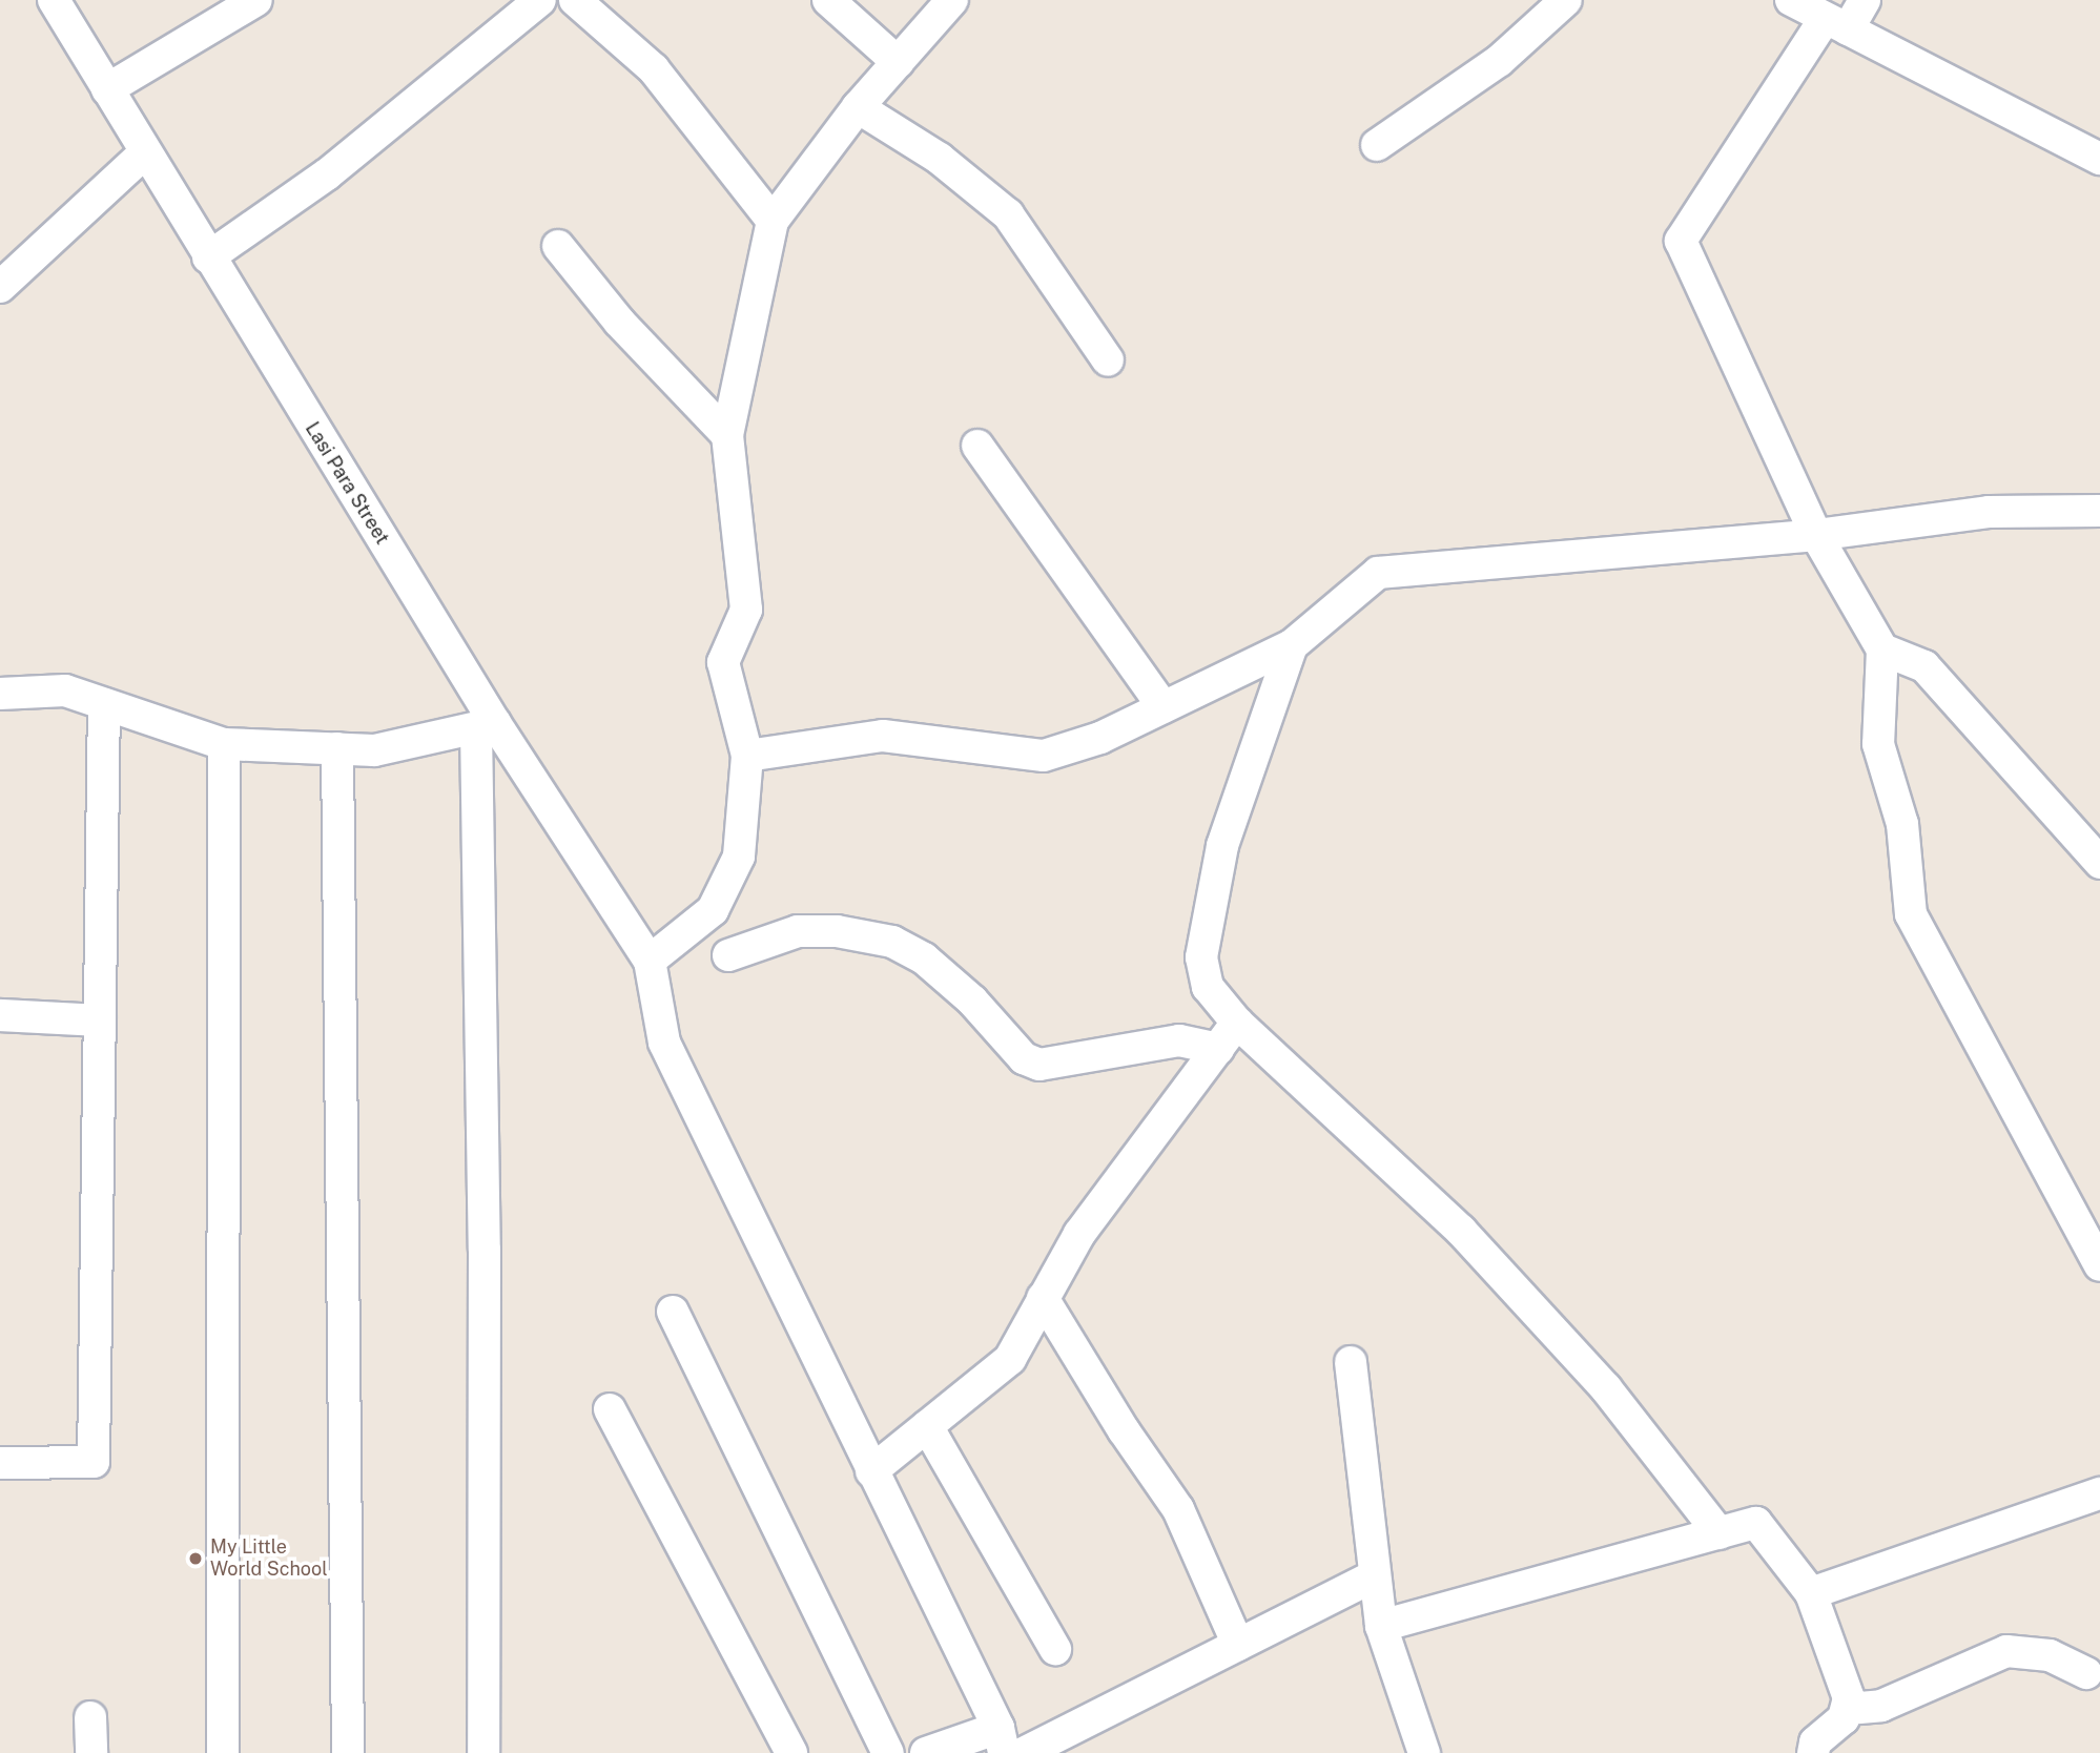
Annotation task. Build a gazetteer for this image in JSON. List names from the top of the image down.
{
  "streets": {
    "street": ["Lasi Para Street"]
  },
  "places": ["My Little World School"]
}
